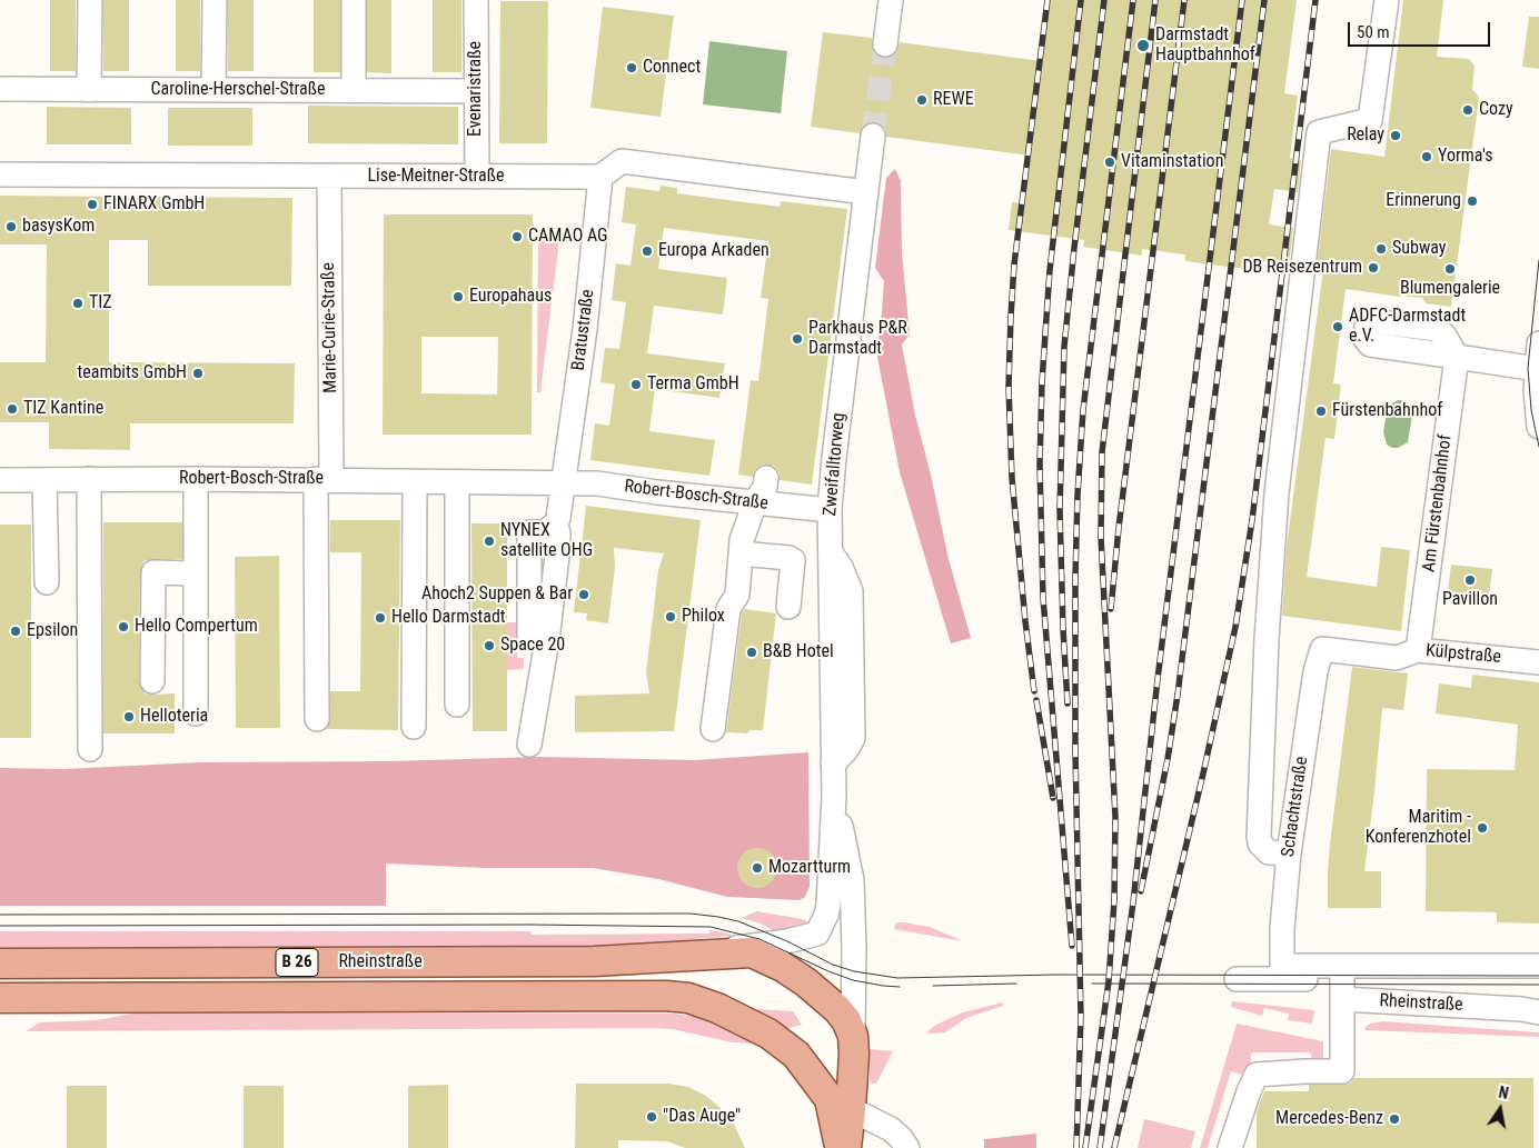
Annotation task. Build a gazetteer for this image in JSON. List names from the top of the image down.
{
  "streets": {
    "main road": ["B 26", "Rheinstraße"],
    "street": [
      "Evenaristraße",
      "Caroline-Herschel-Straße",
      "Lise-Meitner-Straße",
      "Marie-Curie-Straße",
      "Bratustraße",
      "Zweifalltorweg",
      "Robert-Bosch-Straße",
      "Am Fürstenbahnhof",
      "Külpstraße",
      "Schachtstraße"
    ]
  },
  "crossings": [
    ["Evenaristraße", "Caroline-Herschel-Straße"],
    ["Evenaristraße", "Lise-Meitner-Straße"],
    ["Lise-Meitner-Straße", "Marie-Curie-Straße"],
    ["Lise-Meitner-Straße", "Bratustraße"],
    ["Marie-Curie-Straße", "Robert-Bosch-Straße"],
    ["Bratustraße", "Robert-Bosch-Straße"],
    ["Zweifalltorweg", "Robert-Bosch-Straße"],
    ["Zweifalltorweg", "Rheinstraße"],
    ["Am Fürstenbahnhof", "Külpstraße"],
    ["Külpstraße", "Schachtstraße"],
    ["Schachtstraße", "Rheinstraße"]
  ],
  "places": [
    "Darmstadt Hauptbahnhof",
    "Connect",
    "REWE",
    "Cozy",
    "Relay",
    "Yorma's",
    "Vitaminstation",
    "Erinnerung",
    "FINARX GmbH",
    "basysKom",
    "CAMAO AG",
    "Subway",
    "Europa Arkaden",
    "DB Reisezentrum",
    "Blumengalerie",
    "Europahaus",
    "TIZ",
    "ADFC-Darmstadt e.V.",
    "Parkhaus P&R Darmstadt",
    "teambits GmbH",
    "Terma GmbH",
    "TIZ Kantine",
    "Fürstenbahnhof",
    "NYNEX satellite OHG",
    "Pavillon",
    "Ahoch2 Suppen & Bar",
    "Philox",
    "Hello Darmstadt",
    "Hello Compertum",
    "Epsilon",
    "Space 20",
    "B&B Hotel",
    "Helloteria",
    "Maritim - Konferenzhotel",
    "Mozartturm",
    "\"Das Auge\"",
    "Mercedes-Benz"
  ],
  "scale_bar": "50 m",
  "north": "top"
}
